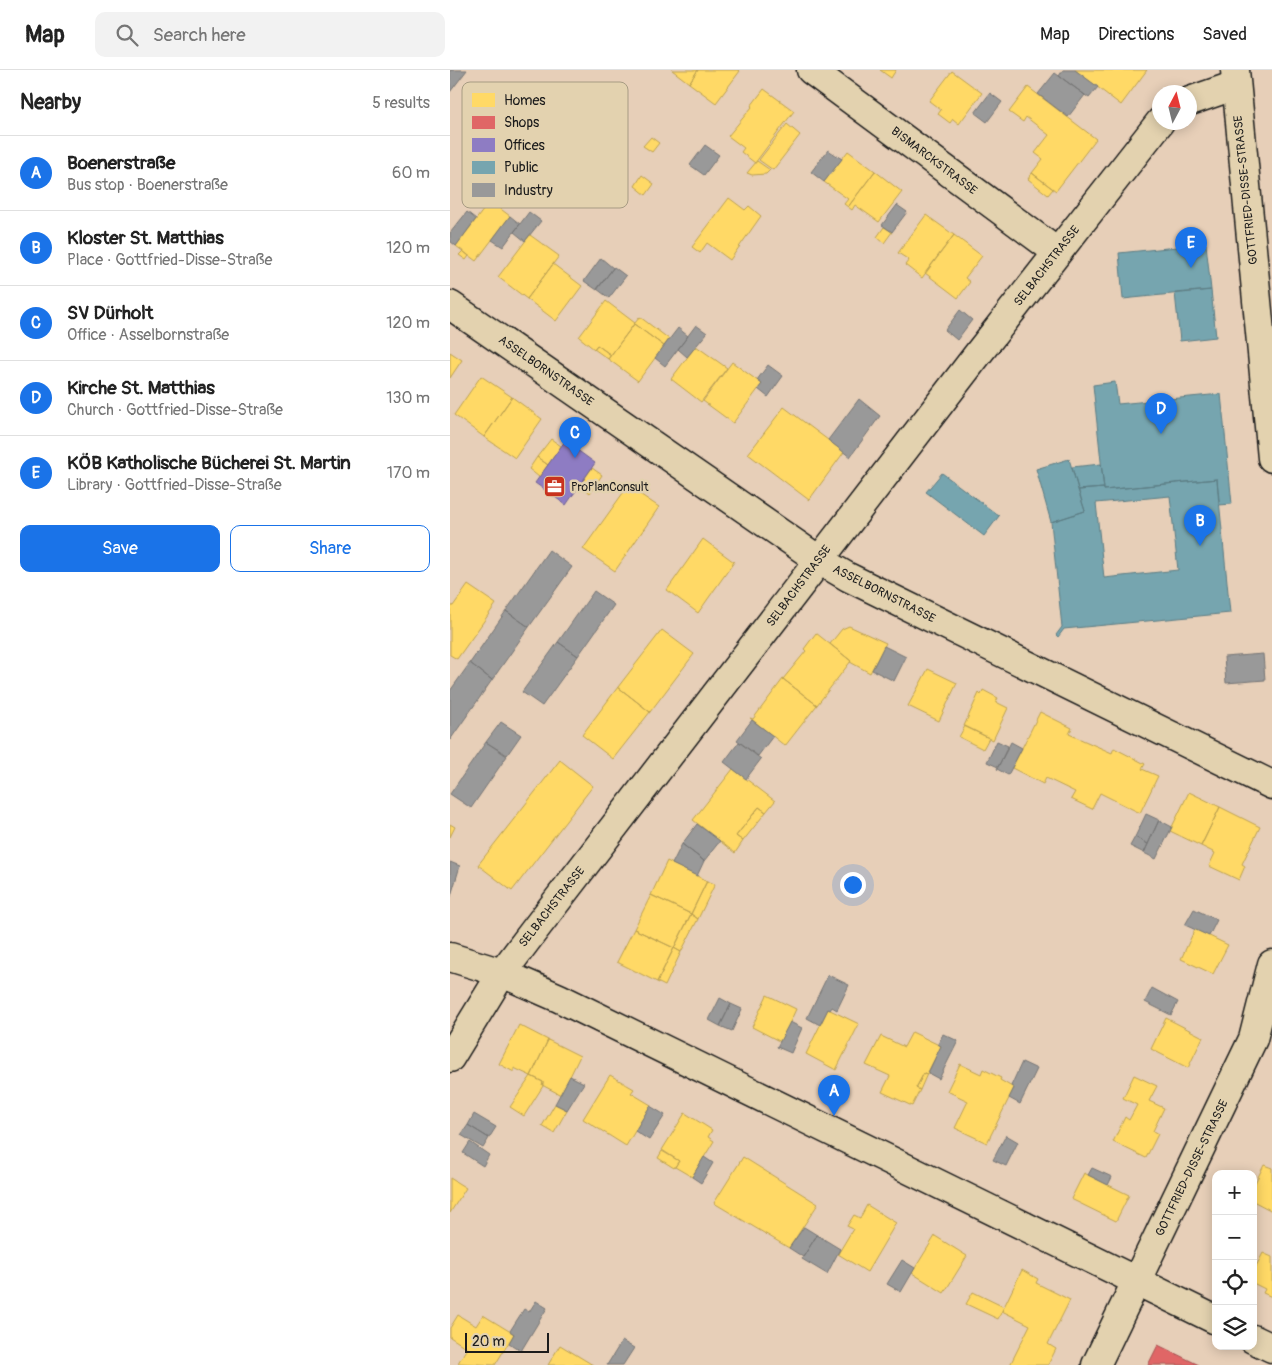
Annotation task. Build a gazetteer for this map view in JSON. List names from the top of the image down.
{
  "streets": {
    "street": [
      "BISMARCKSTRASSE",
      "GOTTFRIED-DISSE-STRASSE",
      "SELBACHSTRASSE",
      "ASSELBORNSTRASSE"
    ]
  },
  "crossings": [
    ["BISMARCKSTRASSE", "SELBACHSTRASSE"],
    ["SELBACHSTRASSE", "ASSELBORNSTRASSE"]
  ],
  "places": {
    "office": ["ProPlanConsult"]
  },
  "legend": [
    "Homes",
    "Shops",
    "Offices",
    "Public",
    "Industry"
  ],
  "scale_bar": "20 m",
  "north": "top",
  "page": {
    "header": "Map",
    "search": "Search here",
    "nav": ["Map", "Directions", "Saved"],
    "heading": ["Nearby", "5 results"],
    "list": [
      {
        "mark": "A",
        "name": "Boenerstraße",
        "note": "Bus stop · Boenerstraße",
        "value": "60 m"
      },
      {
        "mark": "B",
        "name": "Kloster St. Matthias",
        "note": "Place · Gottfried-Disse-Straße",
        "value": "120 m"
      },
      {
        "mark": "C",
        "name": "SV Dürholt",
        "note": "Office · Asselbornstraße",
        "value": "120 m"
      },
      {
        "mark": "D",
        "name": "Kirche St. Matthias",
        "note": "Church · Gottfried-Disse-Straße",
        "value": "130 m"
      },
      {
        "mark": "E",
        "name": "KÖB Katholische Bücherei St. Martin",
        "note": "Library · Gottfried-Disse-Straße",
        "value": "170 m"
      }
    ],
    "pins": [
      "E",
      "D",
      "C",
      "B",
      "A"
    ],
    "buttons": ["Save", "Share"],
    "map_buttons": ["+", "−"],
    "scale": "20 m"
  }
}
